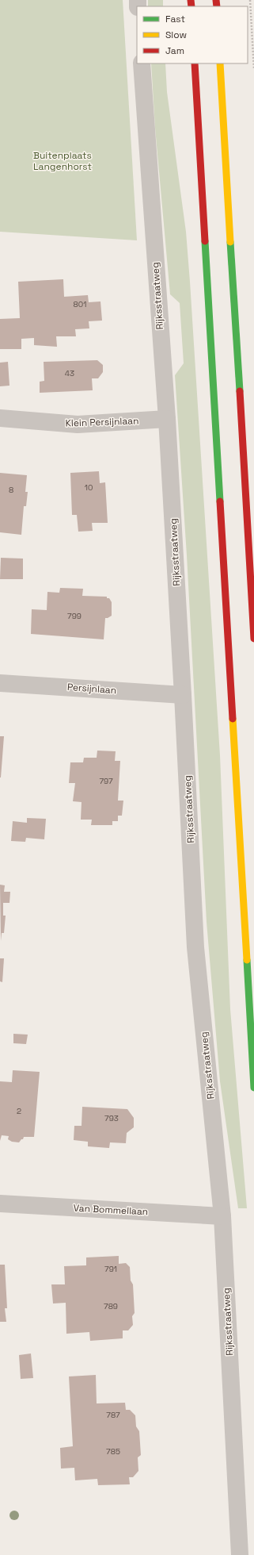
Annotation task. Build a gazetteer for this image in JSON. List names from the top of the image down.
{
  "streets": {
    "street": [
      "Rijksstraatweg",
      "Klein Persijnlaan",
      "Persijnlaan",
      "Van Bommellaan"
    ]
  },
  "crossings": [
    ["Rijksstraatweg", "Klein Persijnlaan"],
    ["Rijksstraatweg", "Persijnlaan"],
    ["Rijksstraatweg", "Van Bommellaan"]
  ],
  "parks": ["Buitenplaats Langenhorst"],
  "house_numbers": [
    "801",
    "43",
    "10",
    "8",
    "799",
    "797",
    "2",
    "793",
    "791",
    "789",
    "787",
    "785"
  ],
  "legend": ["Fast", "Slow", "Jam"]
}
